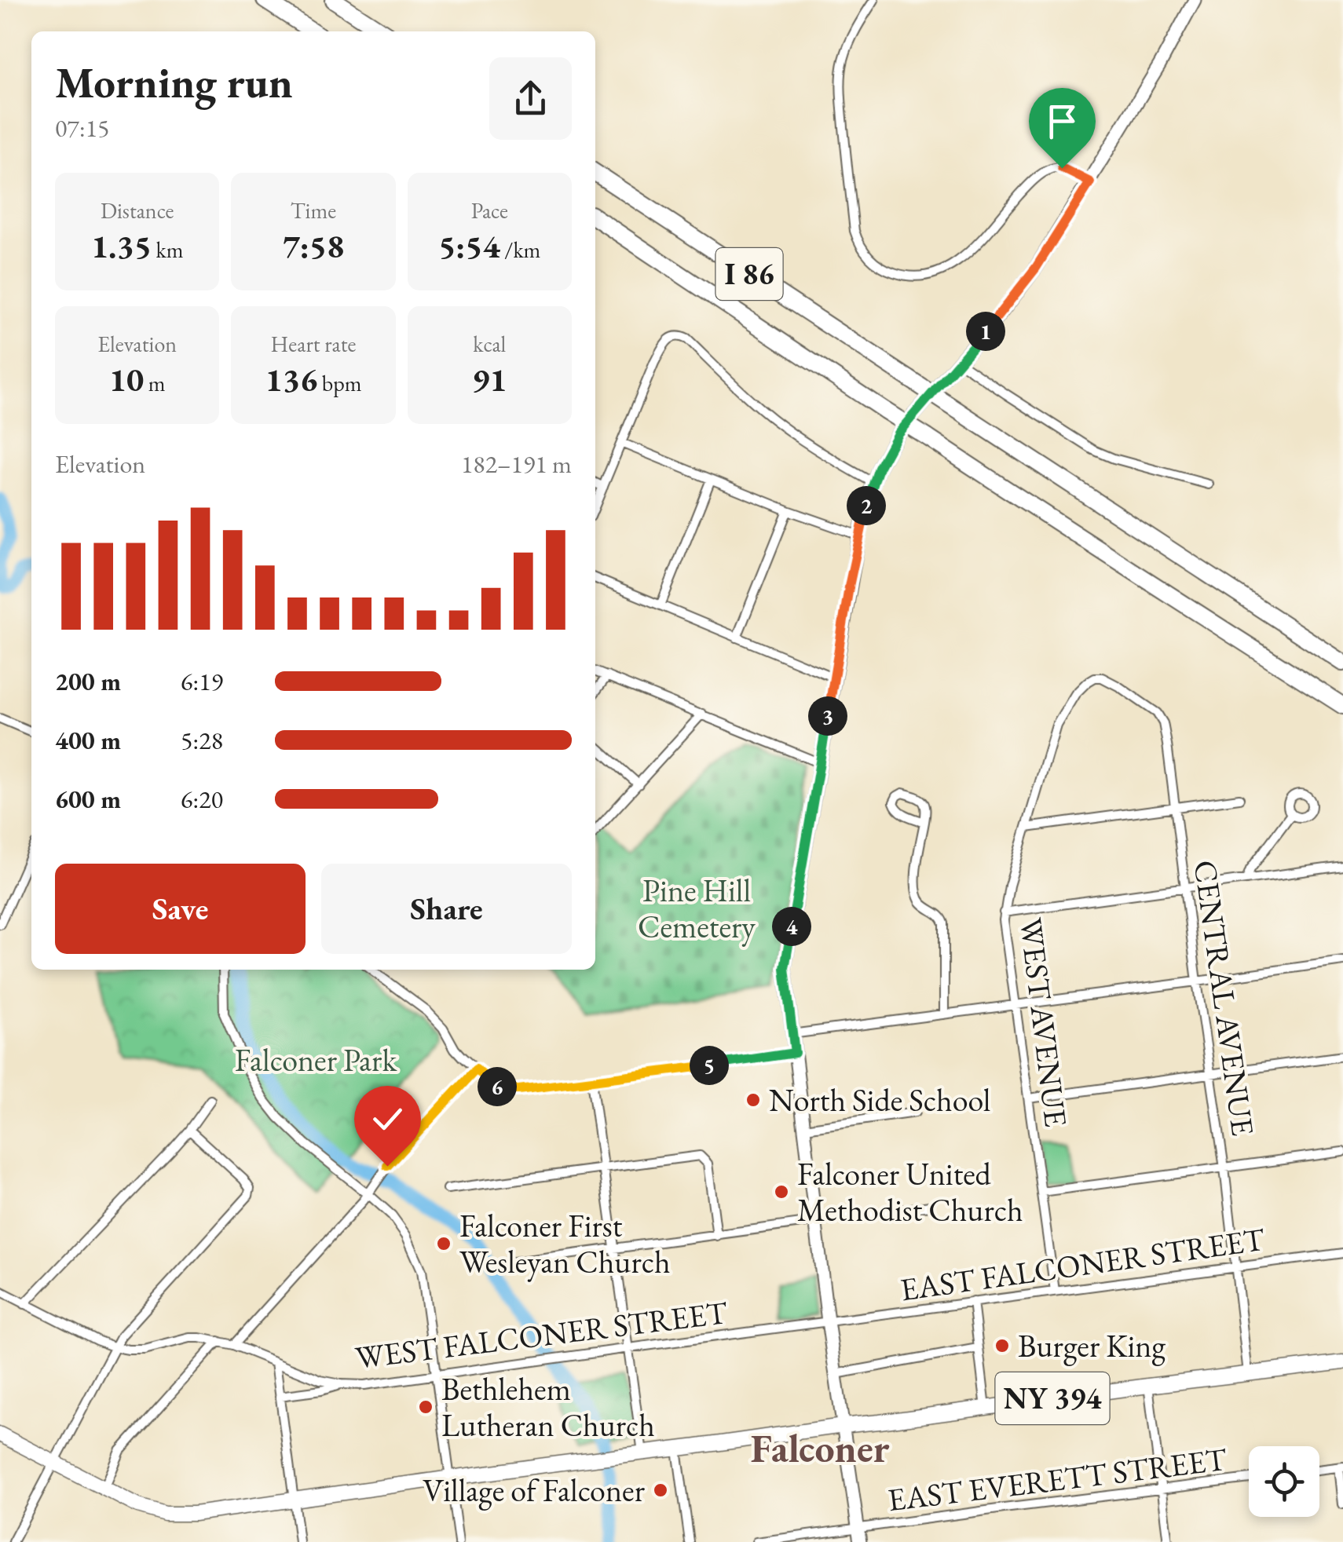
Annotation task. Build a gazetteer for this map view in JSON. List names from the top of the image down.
{
  "streets": {
    "highway": ["I 86"],
    "main road": ["NY 394"],
    "street": [
      "CENTRAL AVENUE",
      "WEST AVENUE",
      "EAST FALCONER STREET",
      "WEST FALCONER STREET",
      "EAST EVERETT STREET"
    ]
  },
  "crossings": [
    ["CENTRAL AVENUE", "WEST AVENUE"],
    ["CENTRAL AVENUE", "EAST FALCONER STREET"],
    ["CENTRAL AVENUE", "NY 394"],
    ["WEST AVENUE", "EAST FALCONER STREET"],
    ["EAST FALCONER STREET", "WEST FALCONER STREET"]
  ],
  "districts": ["Falconer"],
  "parks": ["Pine Hill Cemetery", "Falconer Park"],
  "places": [
    "North Side School",
    "Falconer United Methodist Church",
    "Falconer First Wesleyan Church",
    "Burger King",
    "Bethlehem Lutheran Church",
    "Village of Falconer"
  ],
  "page": {
    "heading": ["Morning run", "07:15"],
    "stats": [
      ["Distance", "1.35 km"],
      ["Time", "7:58"],
      ["Pace", "5:54 /km"],
      ["Elevation", "10 m"],
      ["Heart rate", "136 bpm"],
      ["kcal", "91"]
    ],
    "pins": [
      "1",
      "2",
      "3",
      "4",
      "5",
      "6"
    ],
    "chart": ["Elevation", "182–191 m"],
    "list": [
      {
        "name": "200 m",
        "note": "6:19"
      },
      {
        "name": "400 m",
        "note": "5:28"
      },
      {
        "name": "600 m",
        "note": "6:20"
      }
    ],
    "buttons": ["Save", "Share"]
  }
}
